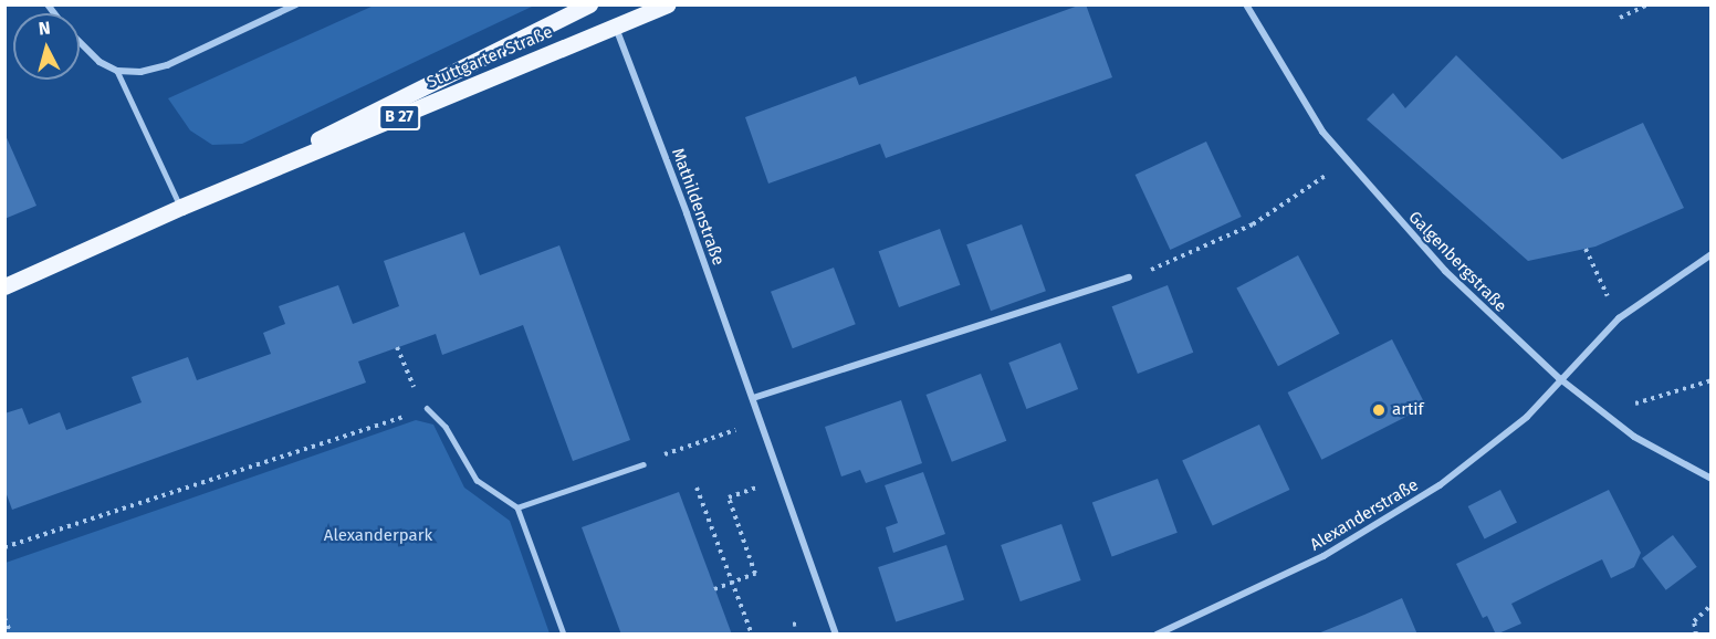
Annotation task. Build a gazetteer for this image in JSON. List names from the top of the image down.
{
  "streets": {
    "main road": ["Stuttgarter Straße", "B 27"],
    "street": ["Mathildenstraße", "Galgenbergstraße", "Alexanderstraße"]
  },
  "crossings": [
    ["Stuttgarter Straße", "Mathildenstraße"],
    ["Galgenbergstraße", "Alexanderstraße"]
  ],
  "parks": ["Alexanderpark"],
  "places": ["artif"],
  "north": "top"
}
